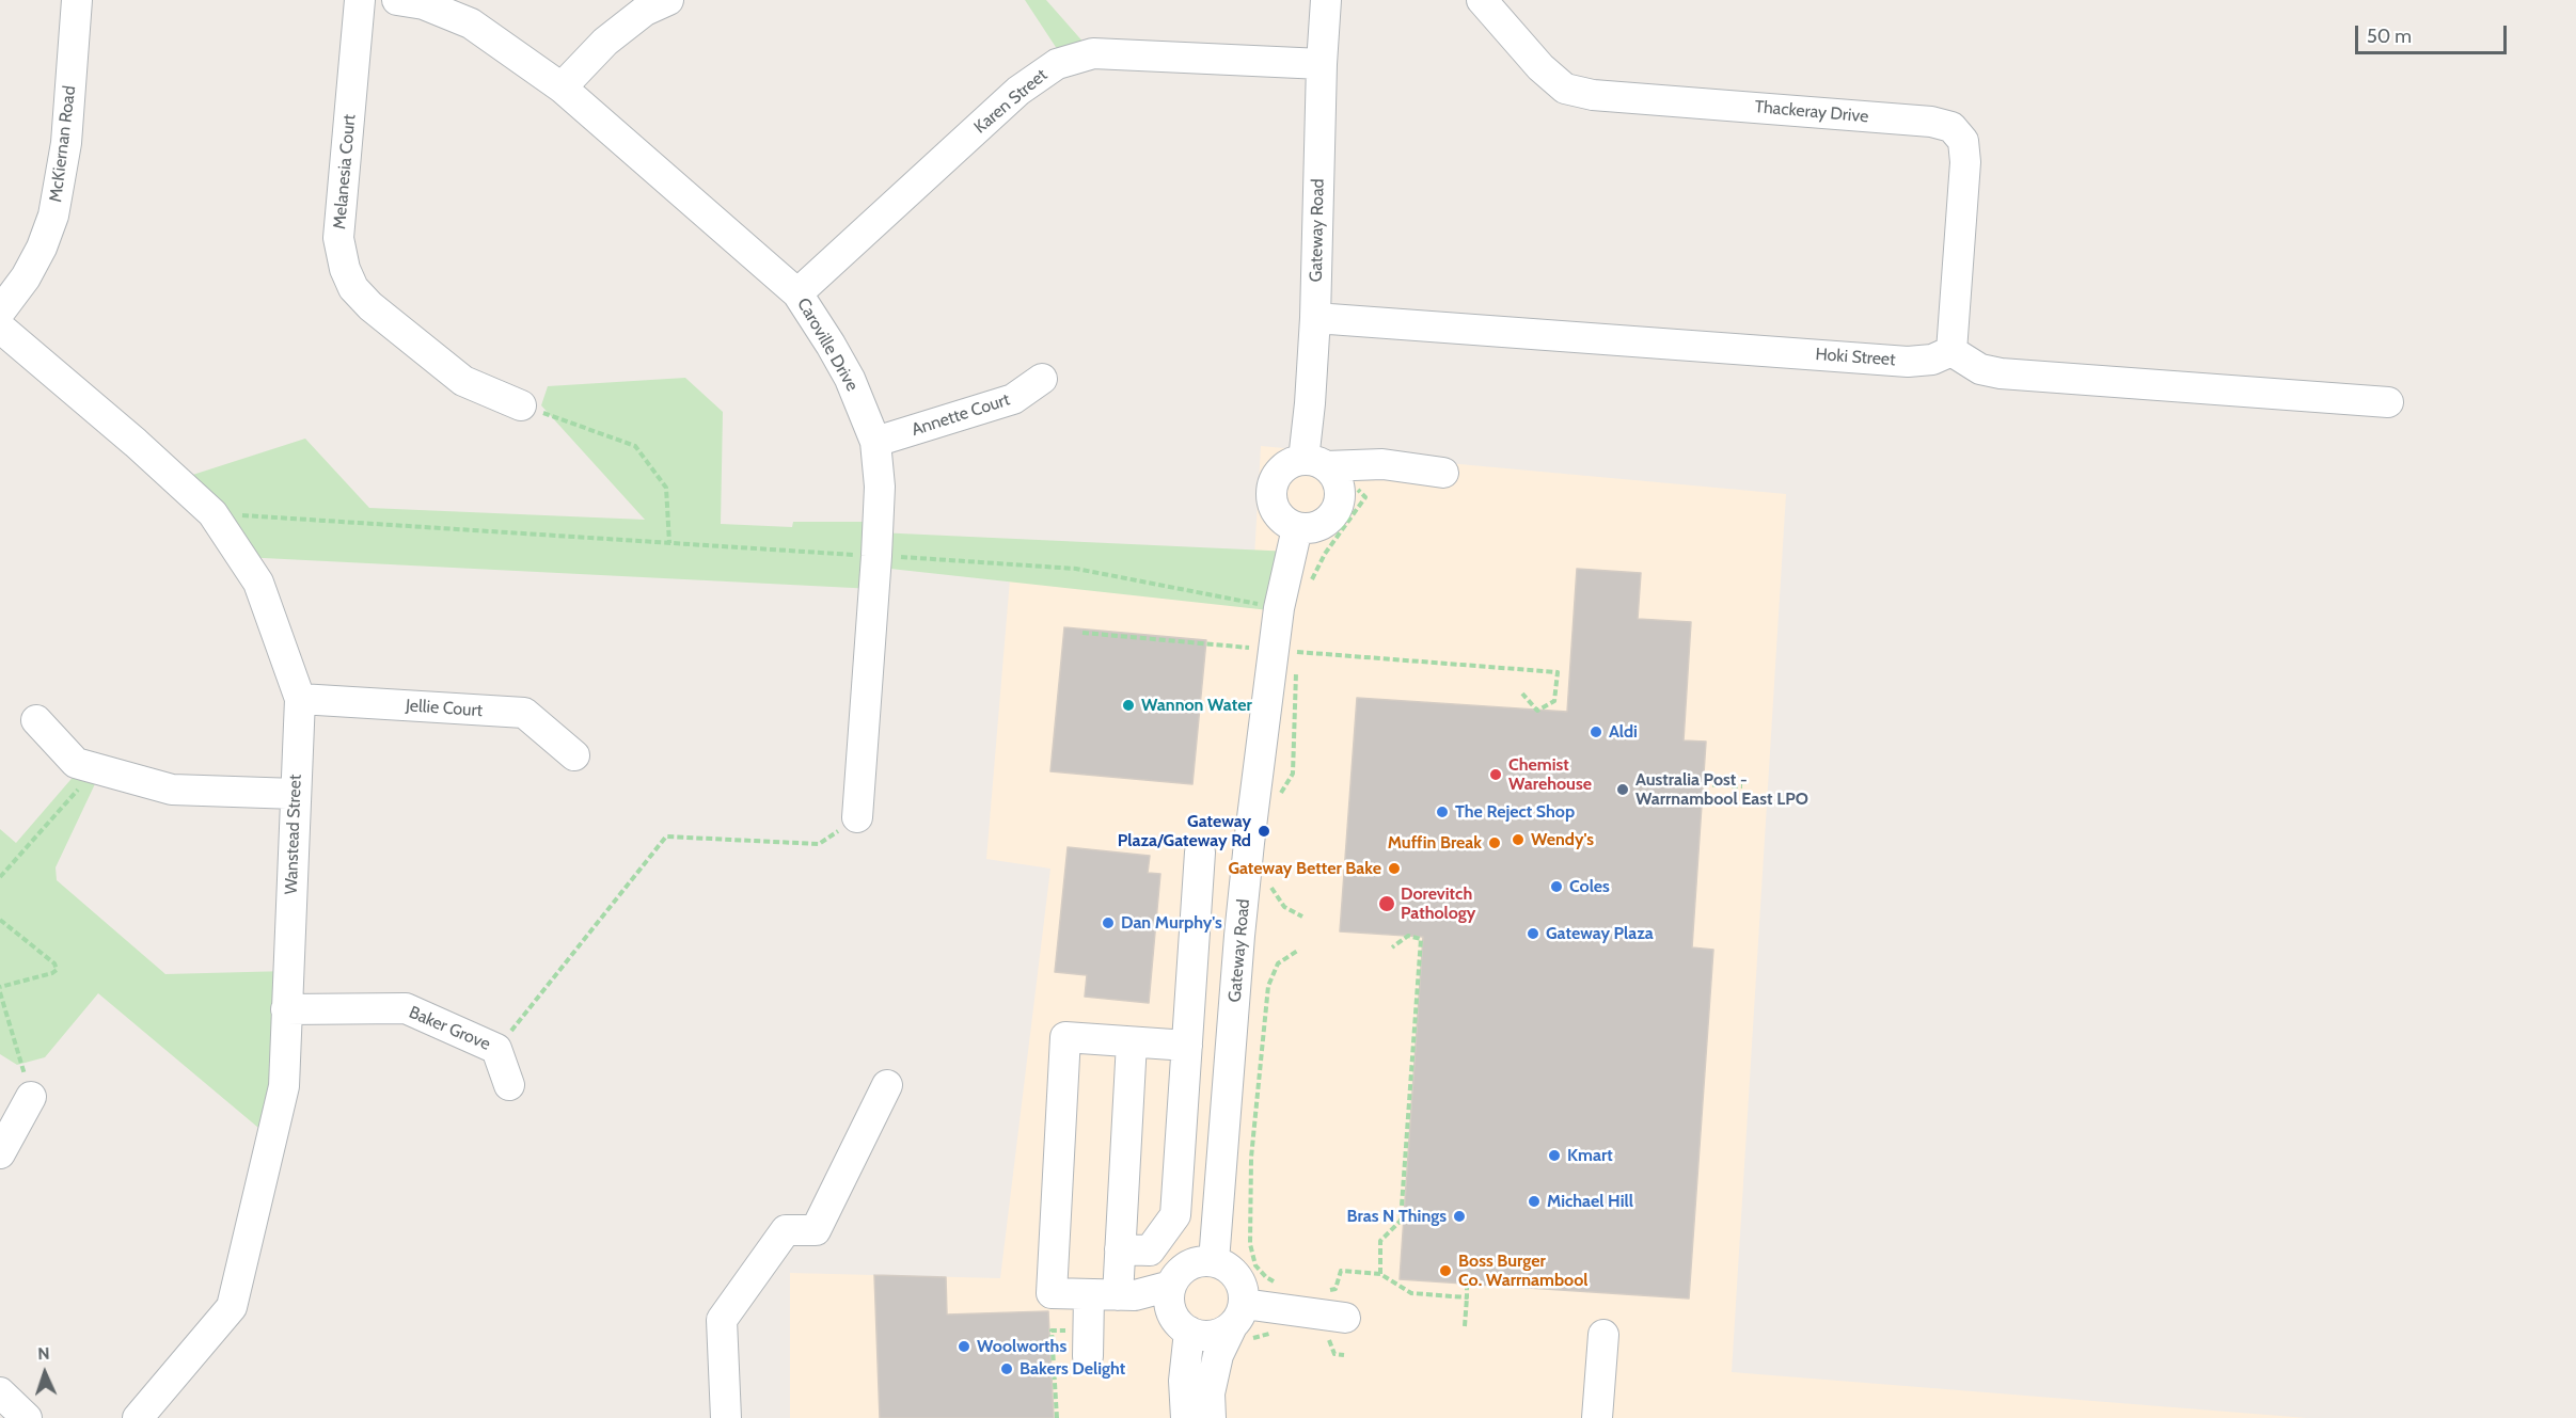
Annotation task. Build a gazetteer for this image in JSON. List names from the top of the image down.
{
  "streets": {
    "street": [
      "Karen Street",
      "Thackeray Drive",
      "McKiernan Road",
      "Melanesia Court",
      "Gateway Road",
      "Caroville Drive",
      "Hoki Street",
      "Annette Court",
      "Jellie Court",
      "Wanstead Street",
      "Baker Grove"
    ]
  },
  "crossings": [
    ["Karen Street", "Gateway Road"],
    ["Karen Street", "Caroville Drive"],
    ["Thackeray Drive", "Hoki Street"],
    ["Gateway Road", "Hoki Street"],
    ["Caroville Drive", "Annette Court"],
    ["Jellie Court", "Wanstead Street"],
    ["Wanstead Street", "Baker Grove"]
  ],
  "places": [
    "Wannon Water",
    "Aldi",
    "Chemist Warehouse",
    "Australia Post - Warrnambool East LPO",
    "The Reject Shop",
    "Gateway Plaza/Gateway Rd",
    "Wendy's",
    "Muffin Break",
    "Gateway Better Bake",
    "Coles",
    "Dorevitch Pathology",
    "Dan Murphy's",
    "Gateway Plaza",
    "Kmart",
    "Michael Hill",
    "Bras N Things",
    "Boss Burger Co. Warrnambool",
    "Woolworths",
    "Bakers Delight"
  ],
  "scale_bar": "50 m",
  "north": "top"
}
